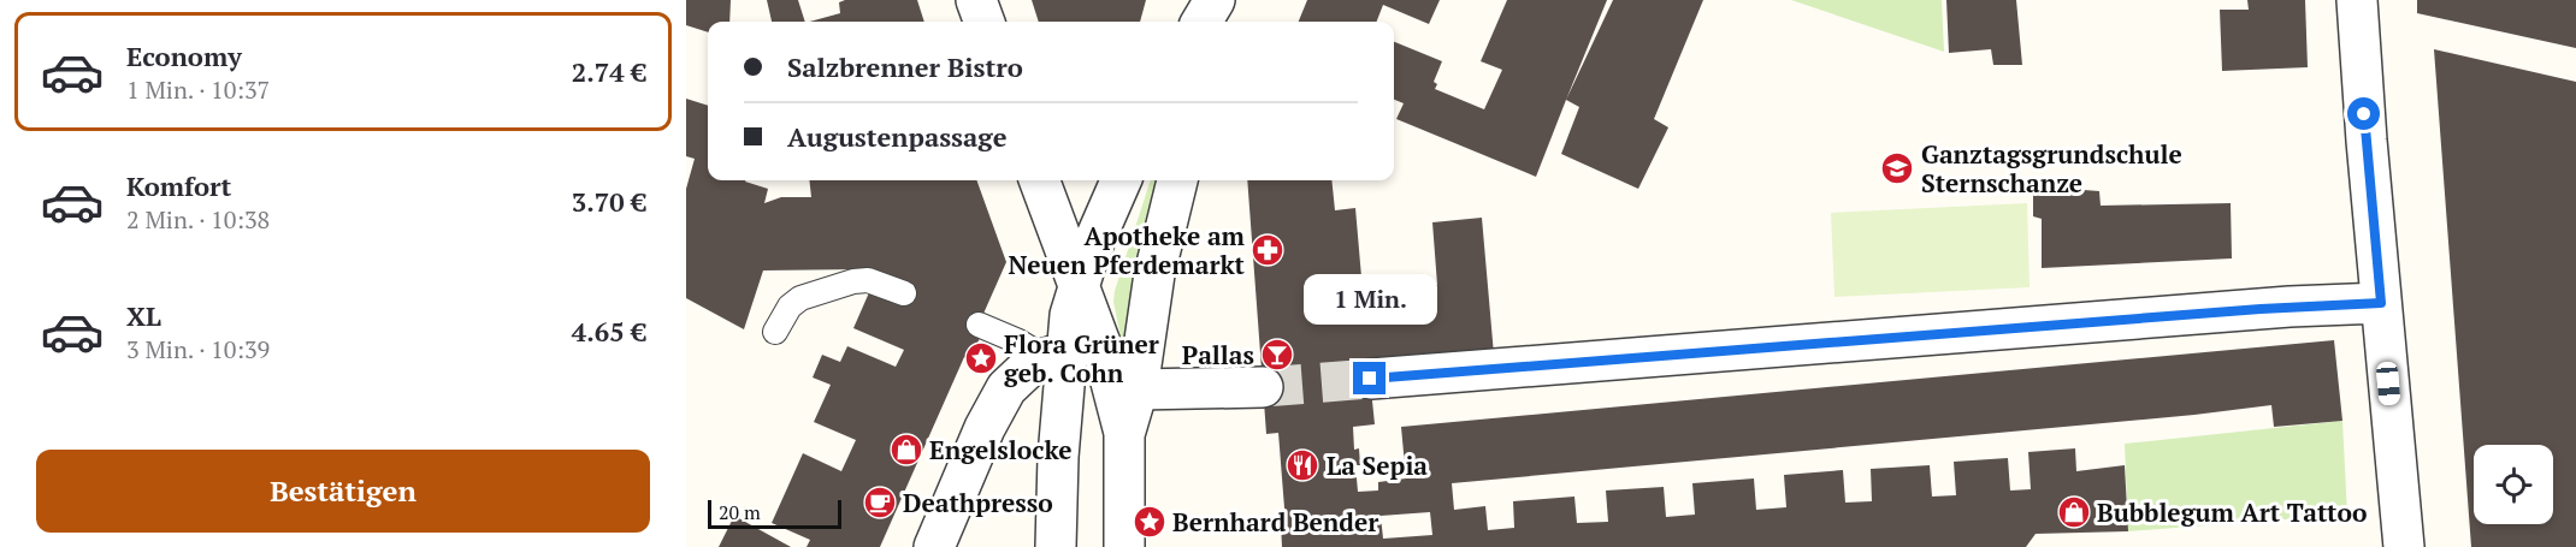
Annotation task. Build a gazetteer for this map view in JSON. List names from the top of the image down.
{
  "places": {
    "school or university": ["Ganztagsgrundschule Sternschanze"],
    "pharmacy": ["Apotheke am Neuen Pferdemarkt"],
    "bar": ["Pallas"],
    "place": ["Flora Grüner geb. Cohn", "Bernhard Bender"],
    "shop": ["Engelslocke", "Bubblegum Art Tattoo"],
    "restaurant": ["La Sepia"],
    "cafe": ["Deathpresso"]
  },
  "scale_bar": "20 m",
  "page": {
    "list": [
      {
        "name": "Economy",
        "note": "1 Min. · 10:37",
        "value": "2.74 €"
      },
      {
        "name": "Komfort",
        "note": "2 Min. · 10:38",
        "value": "3.70 €"
      },
      {
        "name": "XL",
        "note": "3 Min. · 10:39",
        "value": "4.65 €"
      }
    ],
    "banner": ["Salzbrenner Bistro", "Augustenpassage"],
    "bubble": "1 Min.",
    "buttons": "Bestätigen",
    "scale": "20 m"
  }
}
